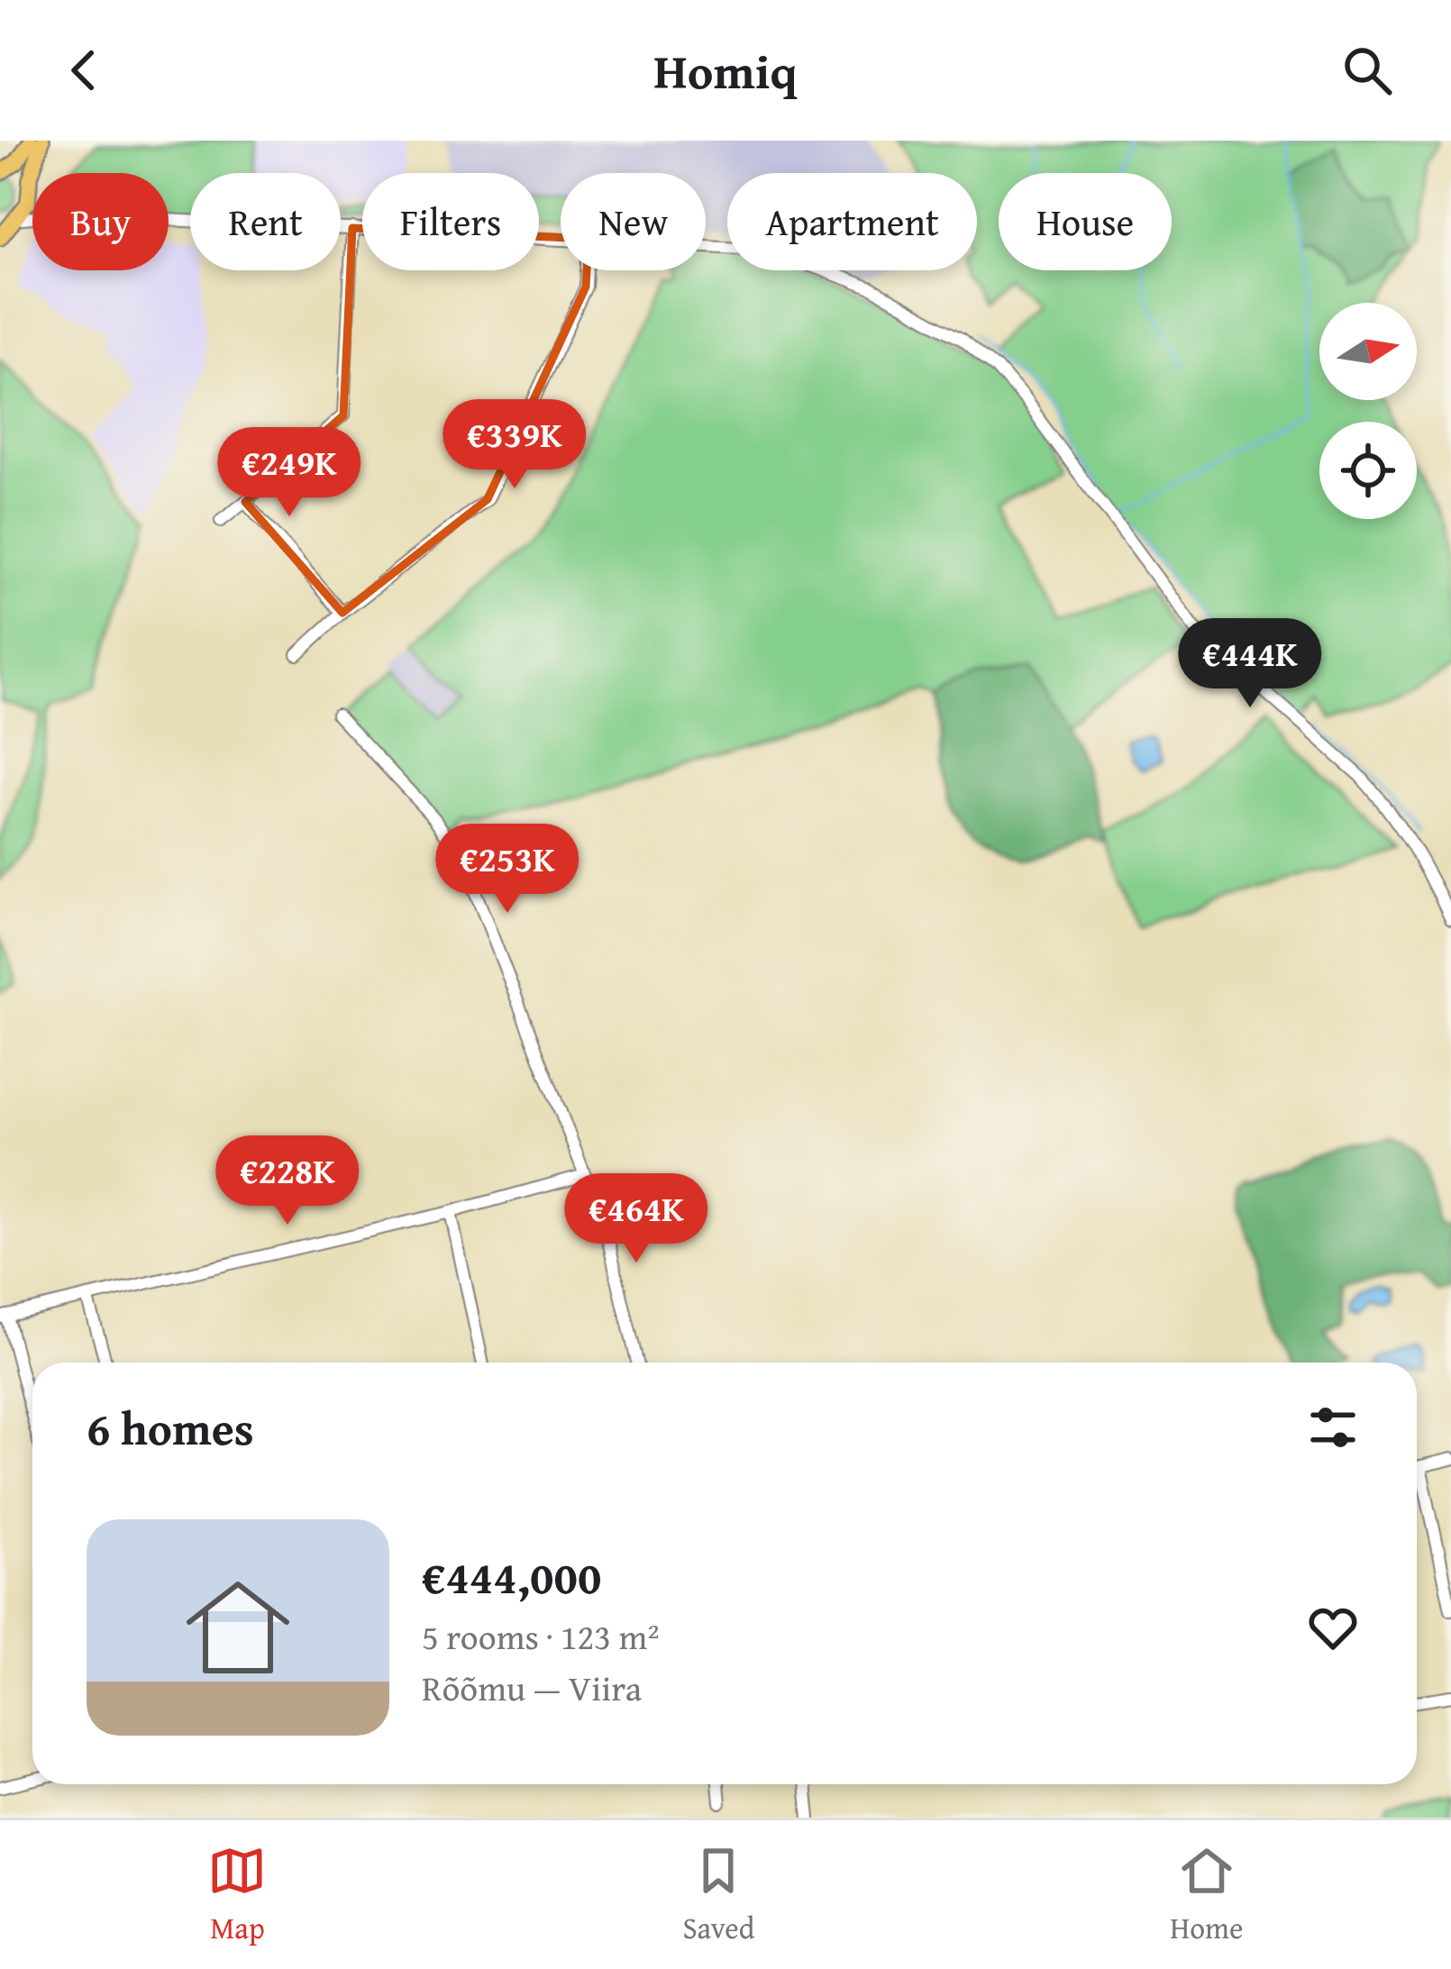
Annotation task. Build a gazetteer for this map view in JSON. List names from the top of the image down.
{
  "north": "right",
  "page": {
    "header": "Homiq",
    "chip": [
      "Buy",
      "Rent",
      "Filters",
      "New",
      "Apartment",
      "House"
    ],
    "price": [
      "€339K",
      "€249K",
      "€444K",
      "€253K",
      "€228K",
      "€464K"
    ],
    "heading": "6 homes",
    "list": [
      {
        "name": "€444,000",
        "note": "5 rooms · 123 m² · Rõõmu — Viira"
      }
    ],
    "tabs": ["Map", "Saved", "Home"]
  }
}
